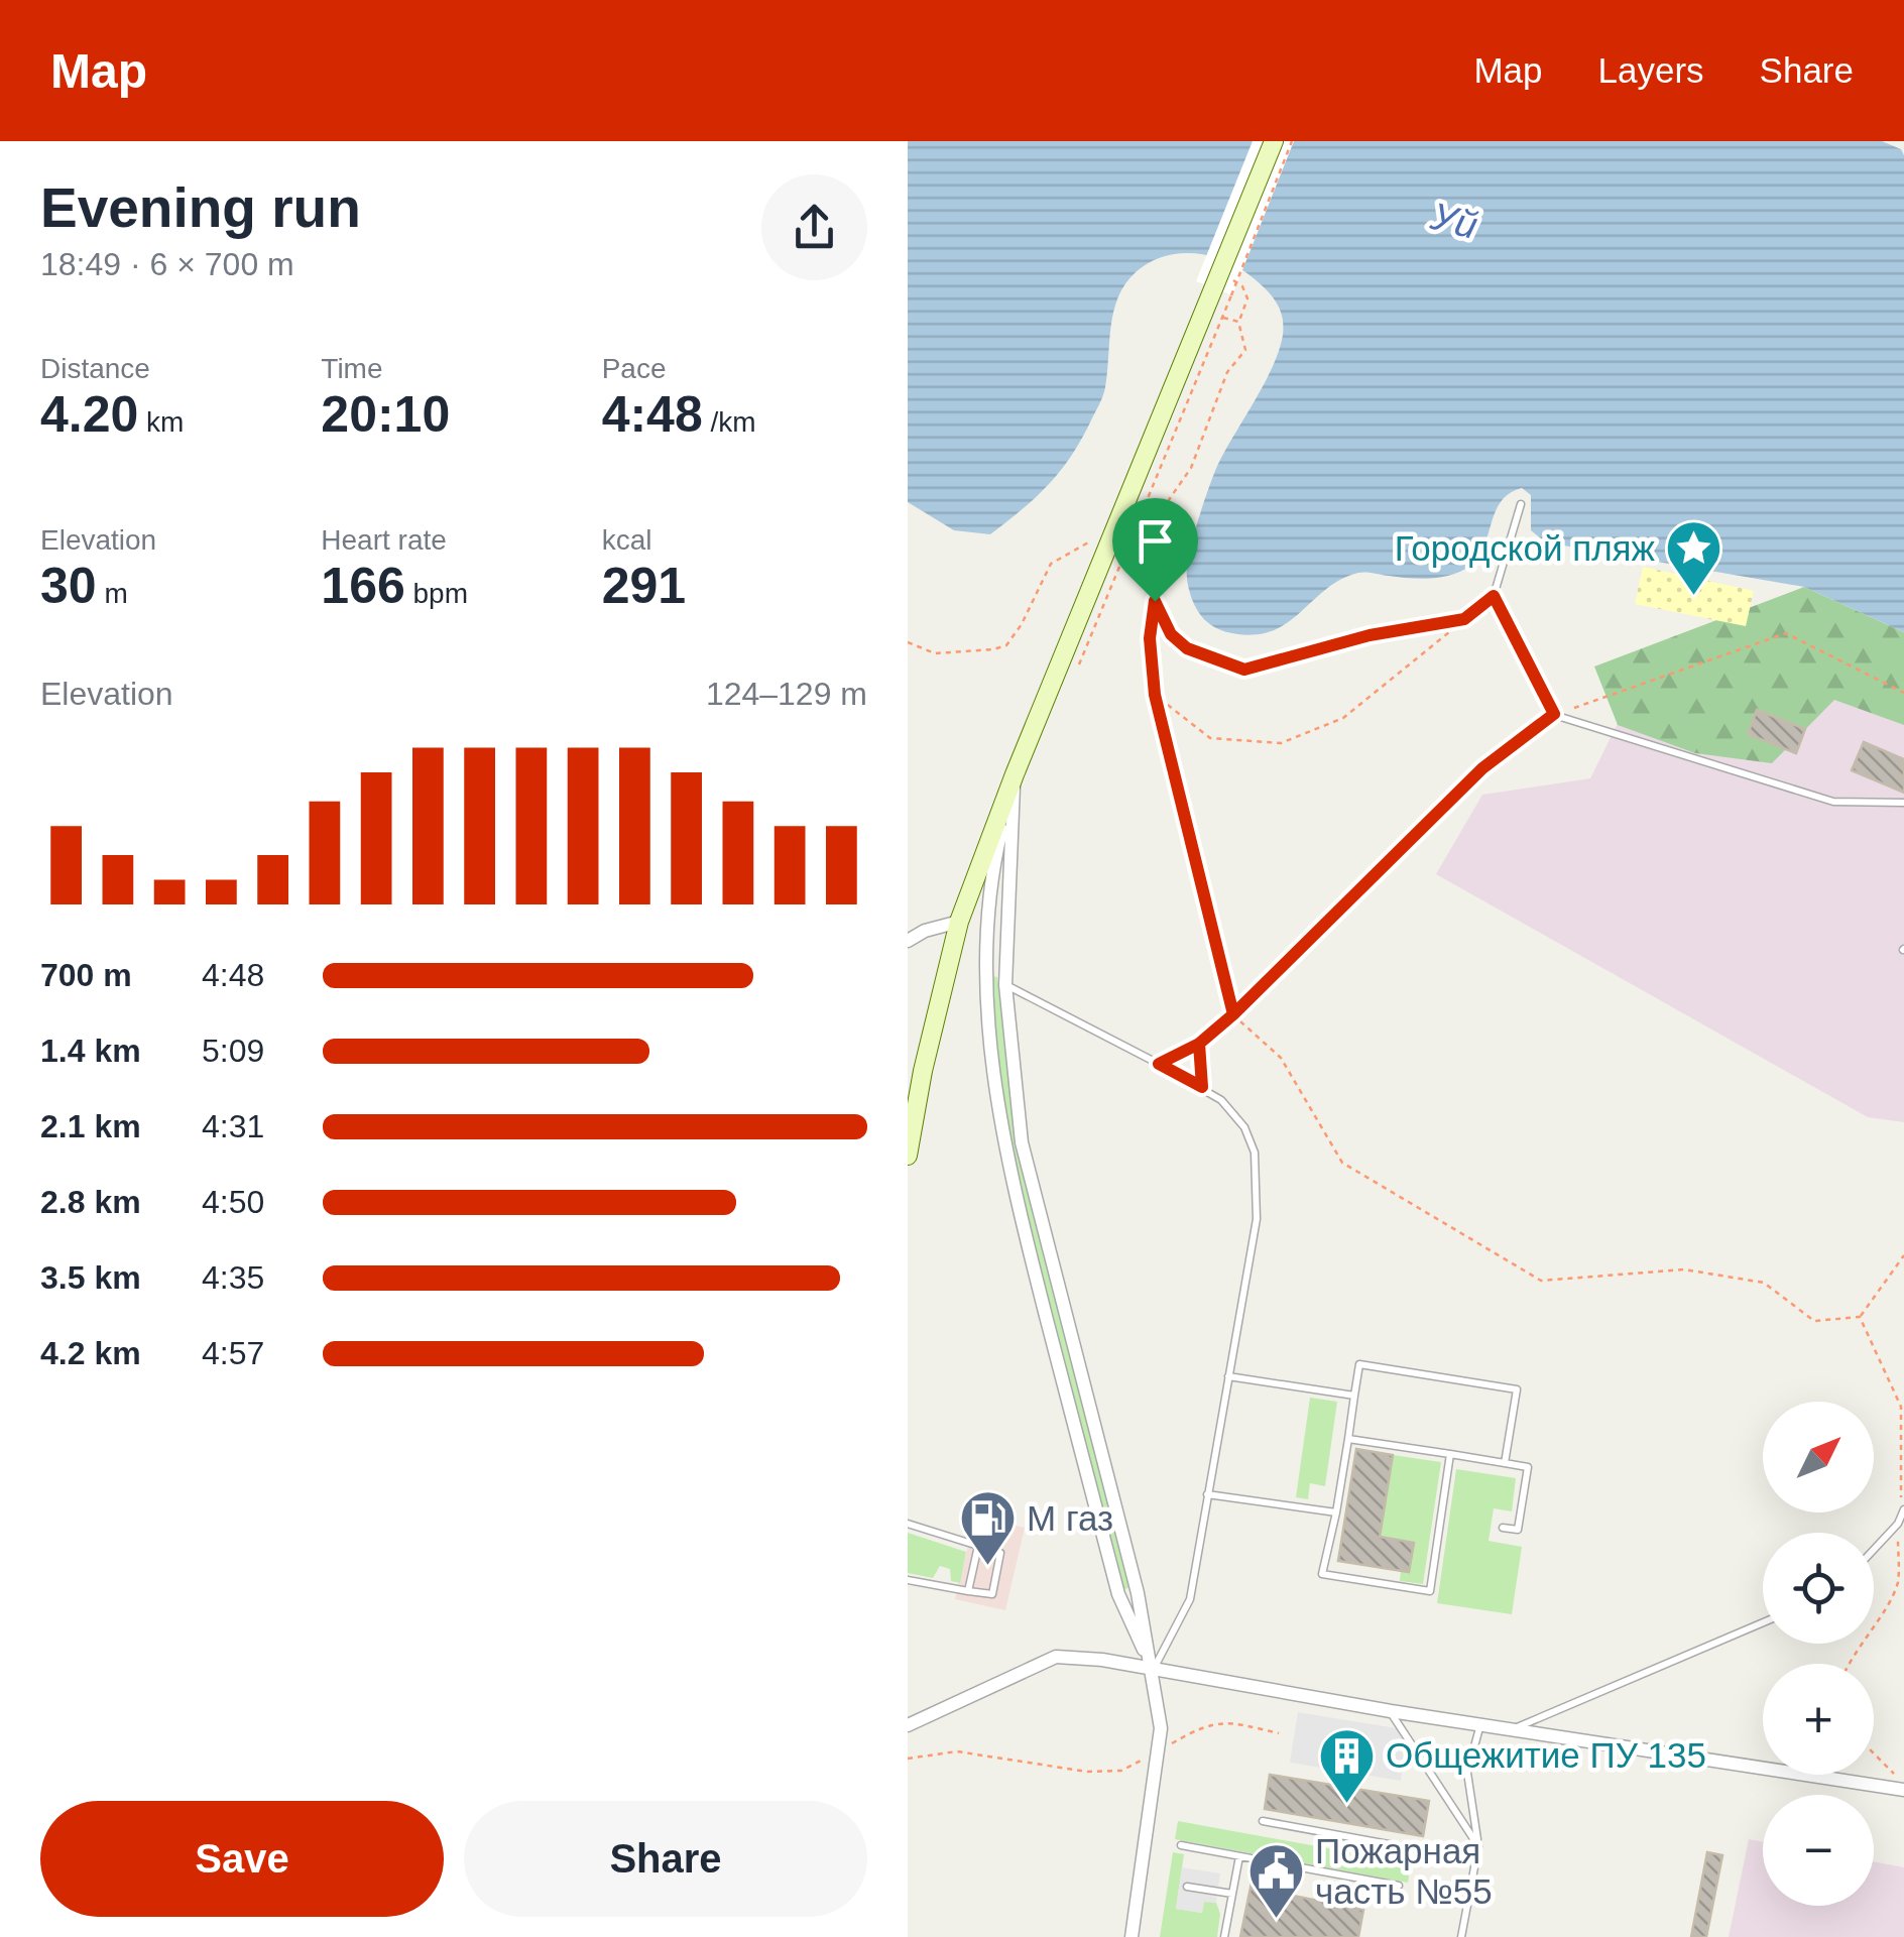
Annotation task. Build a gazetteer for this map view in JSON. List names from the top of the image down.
{
  "water": ["Уй"],
  "places": {
    "place": ["Городской пляж"],
    "fuel station": ["М газ"],
    "building": ["Общежитие ПУ 135"],
    "public building": ["Пожарная часть №55"]
  },
  "north": "top right",
  "page": {
    "header": "Map",
    "nav": ["Map", "Layers", "Share"],
    "heading": ["Evening run", "18:49 · 6 × 700 m"],
    "stats": [
      ["Distance", "4.20 km"],
      ["Time", "20:10"],
      ["Pace", "4:48 /km"],
      ["Elevation", "30 m"],
      ["Heart rate", "166 bpm"],
      ["kcal", "291"]
    ],
    "chart": ["Elevation", "124–129 m"],
    "list": [
      {
        "name": "700 m",
        "note": "4:48"
      },
      {
        "name": "1.4 km",
        "note": "5:09"
      },
      {
        "name": "2.1 km",
        "note": "4:31"
      },
      {
        "name": "2.8 km",
        "note": "4:50"
      },
      {
        "name": "3.5 km",
        "note": "4:35"
      },
      {
        "name": "4.2 km",
        "note": "4:57"
      }
    ],
    "map_buttons": ["+", "−"],
    "buttons": ["Save", "Share"]
  }
}
